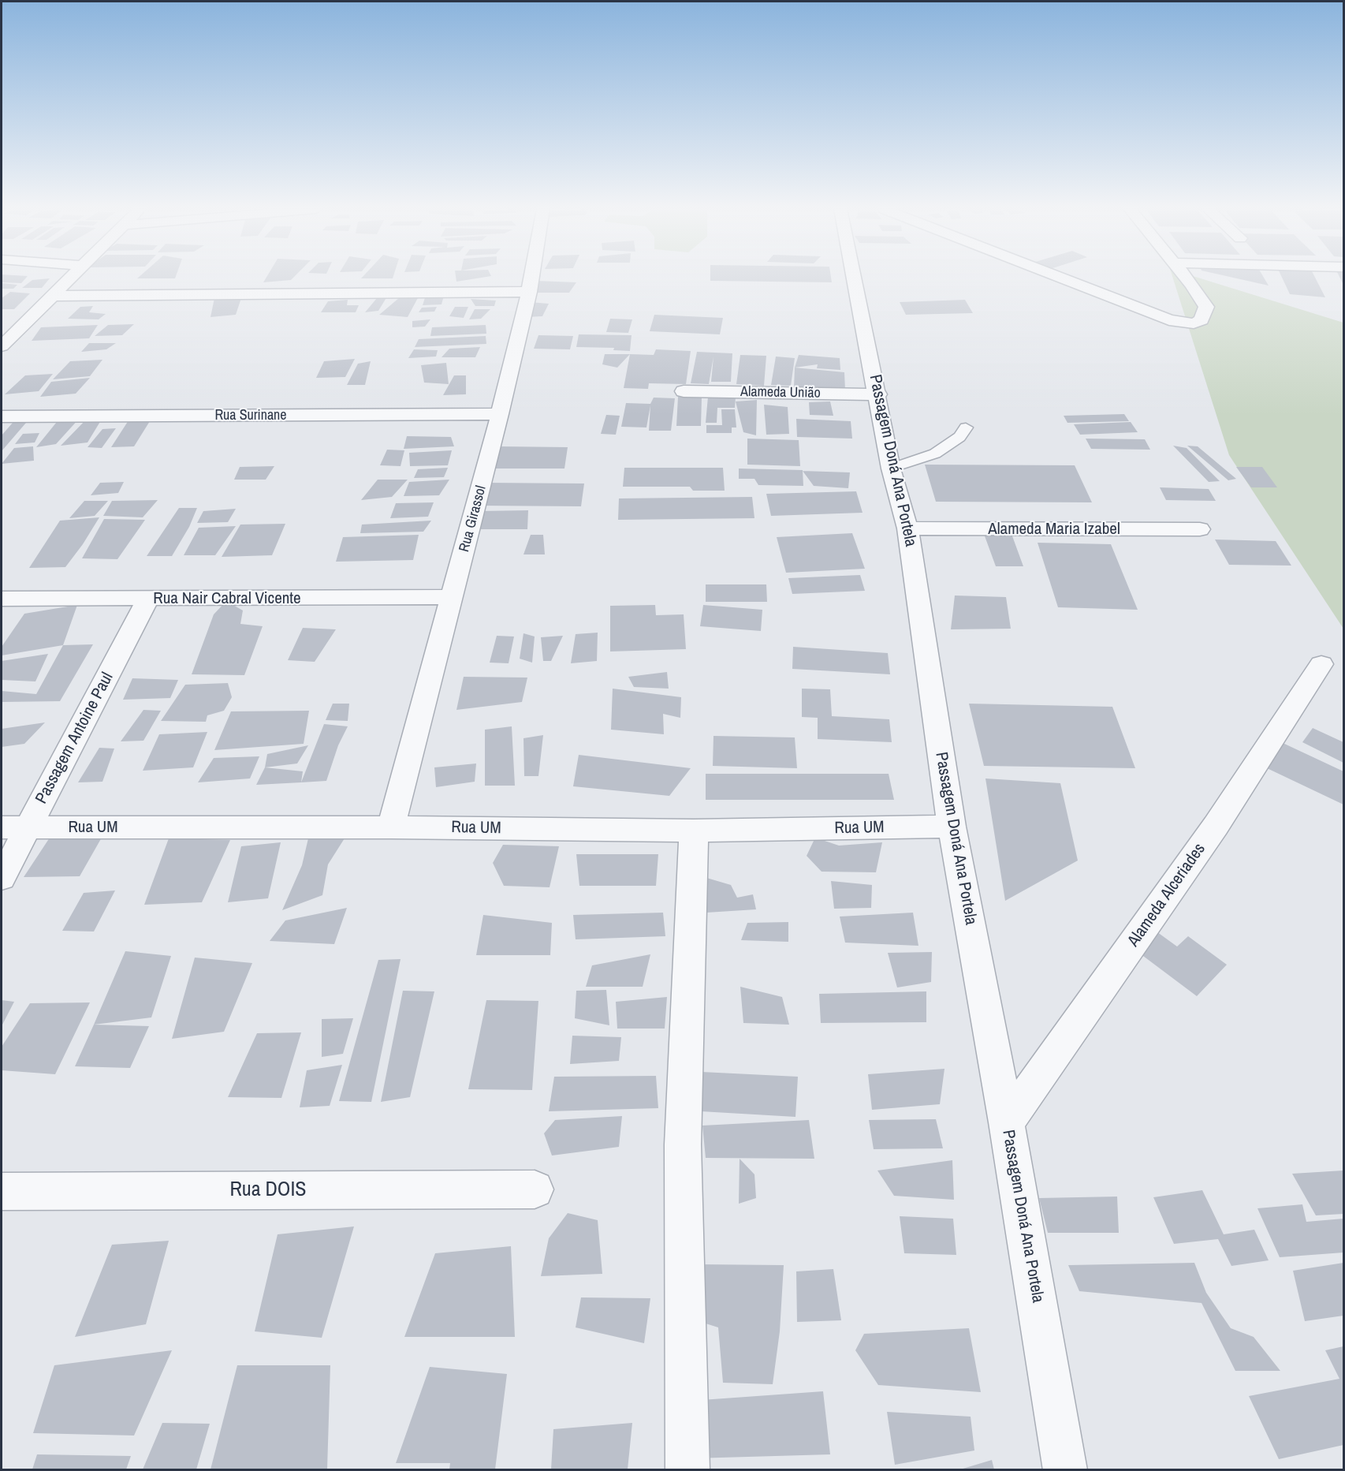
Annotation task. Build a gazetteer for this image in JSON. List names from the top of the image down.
{
  "streets": {
    "street": [
      "Alameda União",
      "Rua Surinane",
      "Passagem Doná Ana Portela",
      "Rua Girassol",
      "Alameda Maria Izabel",
      "Rua Nair Cabral Vicente",
      "Passagem Antoine Paul",
      "Rua UM",
      "Alameda Alceriades",
      "Rua DOIS"
    ]
  },
  "crossings": [
    ["Alameda União", "Passagem Doná Ana Portela"],
    ["Rua Surinane", "Rua Girassol"],
    ["Passagem Doná Ana Portela", "Alameda Maria Izabel"],
    ["Passagem Doná Ana Portela", "Rua UM"],
    ["Passagem Doná Ana Portela", "Alameda Alceriades"],
    ["Rua Girassol", "Rua Nair Cabral Vicente"],
    ["Rua Girassol", "Rua UM"],
    ["Rua Nair Cabral Vicente", "Passagem Antoine Paul"],
    ["Passagem Antoine Paul", "Rua UM"]
  ]
}
